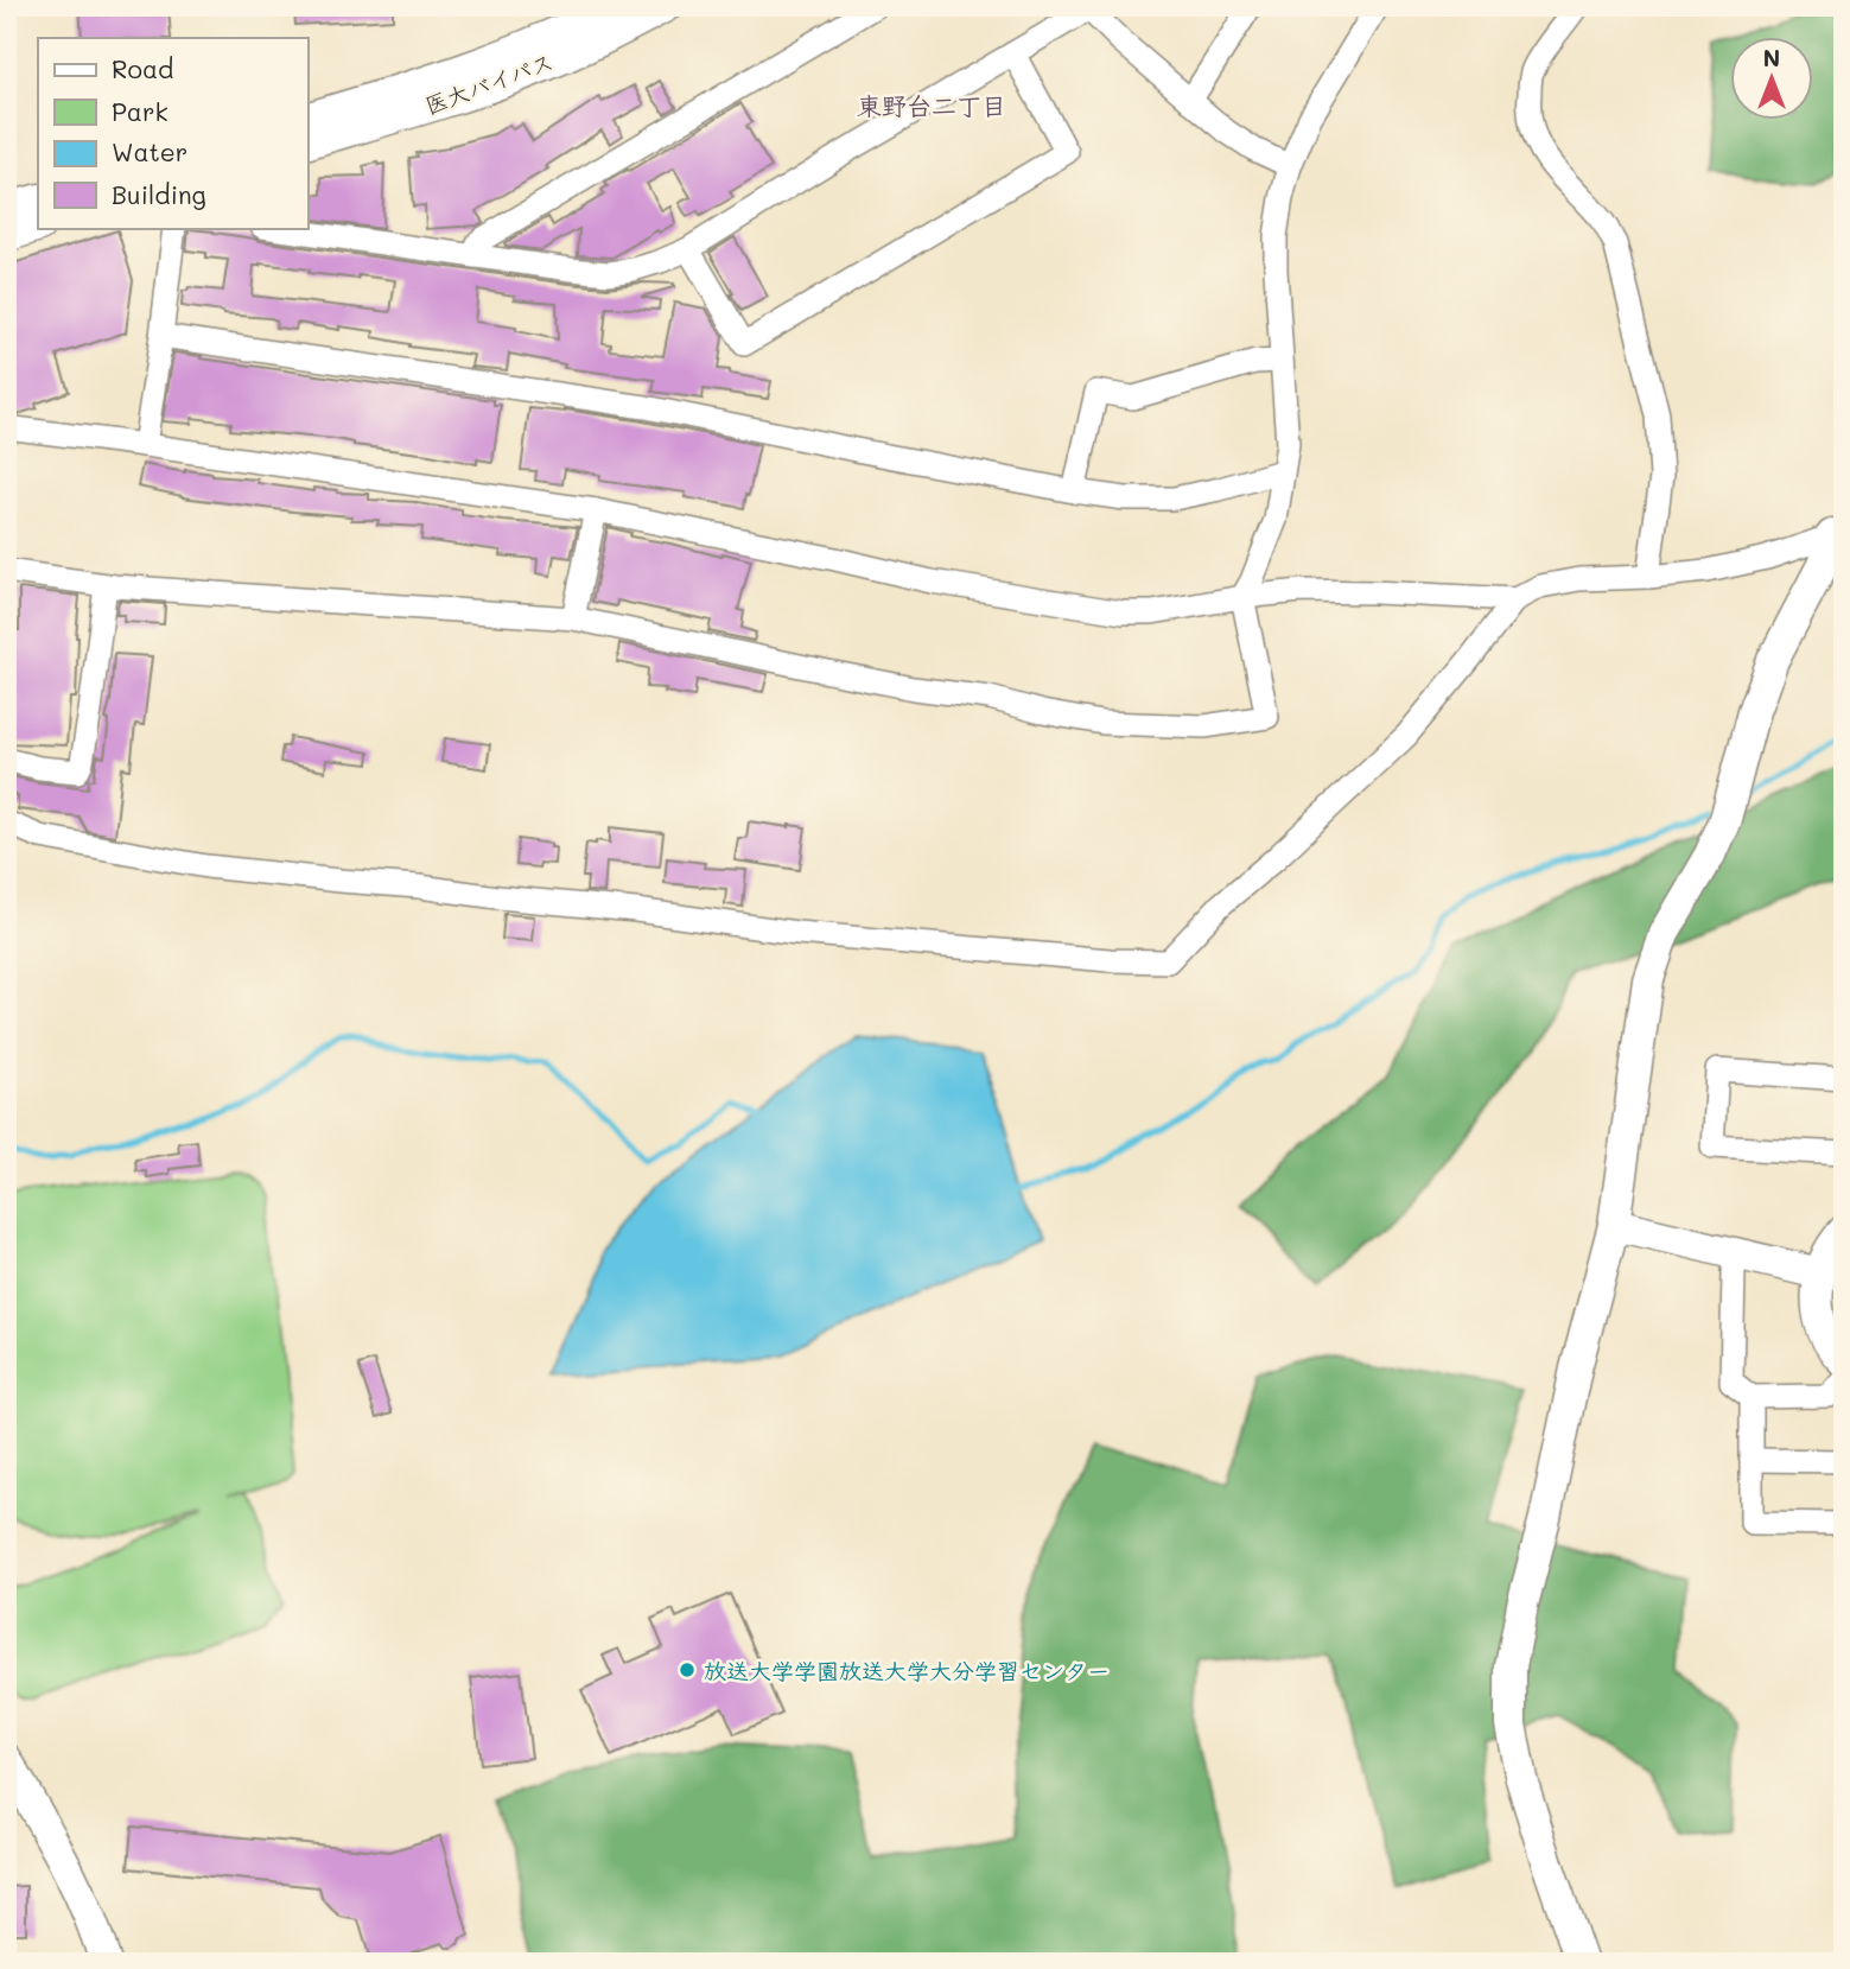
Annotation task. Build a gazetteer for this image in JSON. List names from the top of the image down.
{
  "streets": {
    "street": ["医大バイパス"]
  },
  "districts": ["東野台二丁目"],
  "places": ["放送大学学園放送大学大分学習センター"],
  "legend": [
    "Road",
    "Park",
    "Water",
    "Building"
  ],
  "north": "top"
}
